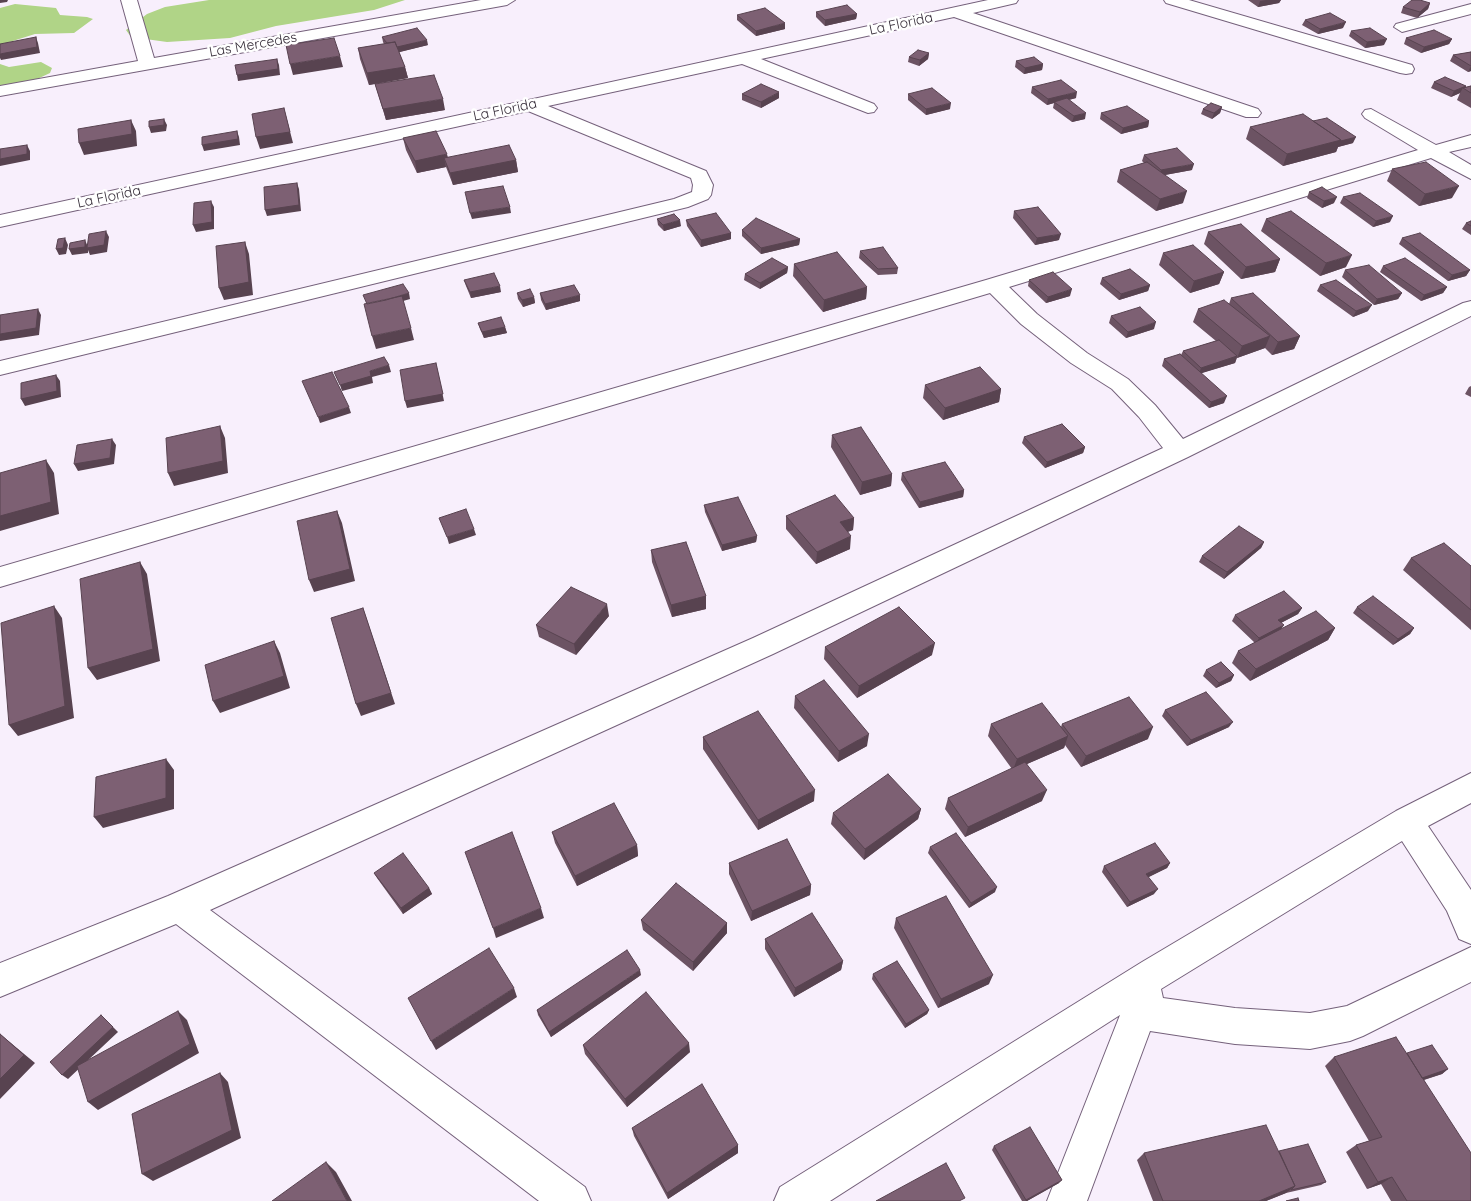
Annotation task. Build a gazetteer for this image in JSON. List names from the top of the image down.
{
  "streets": {
    "street": ["La Florida", "Las Mercedes"]
  }
}
